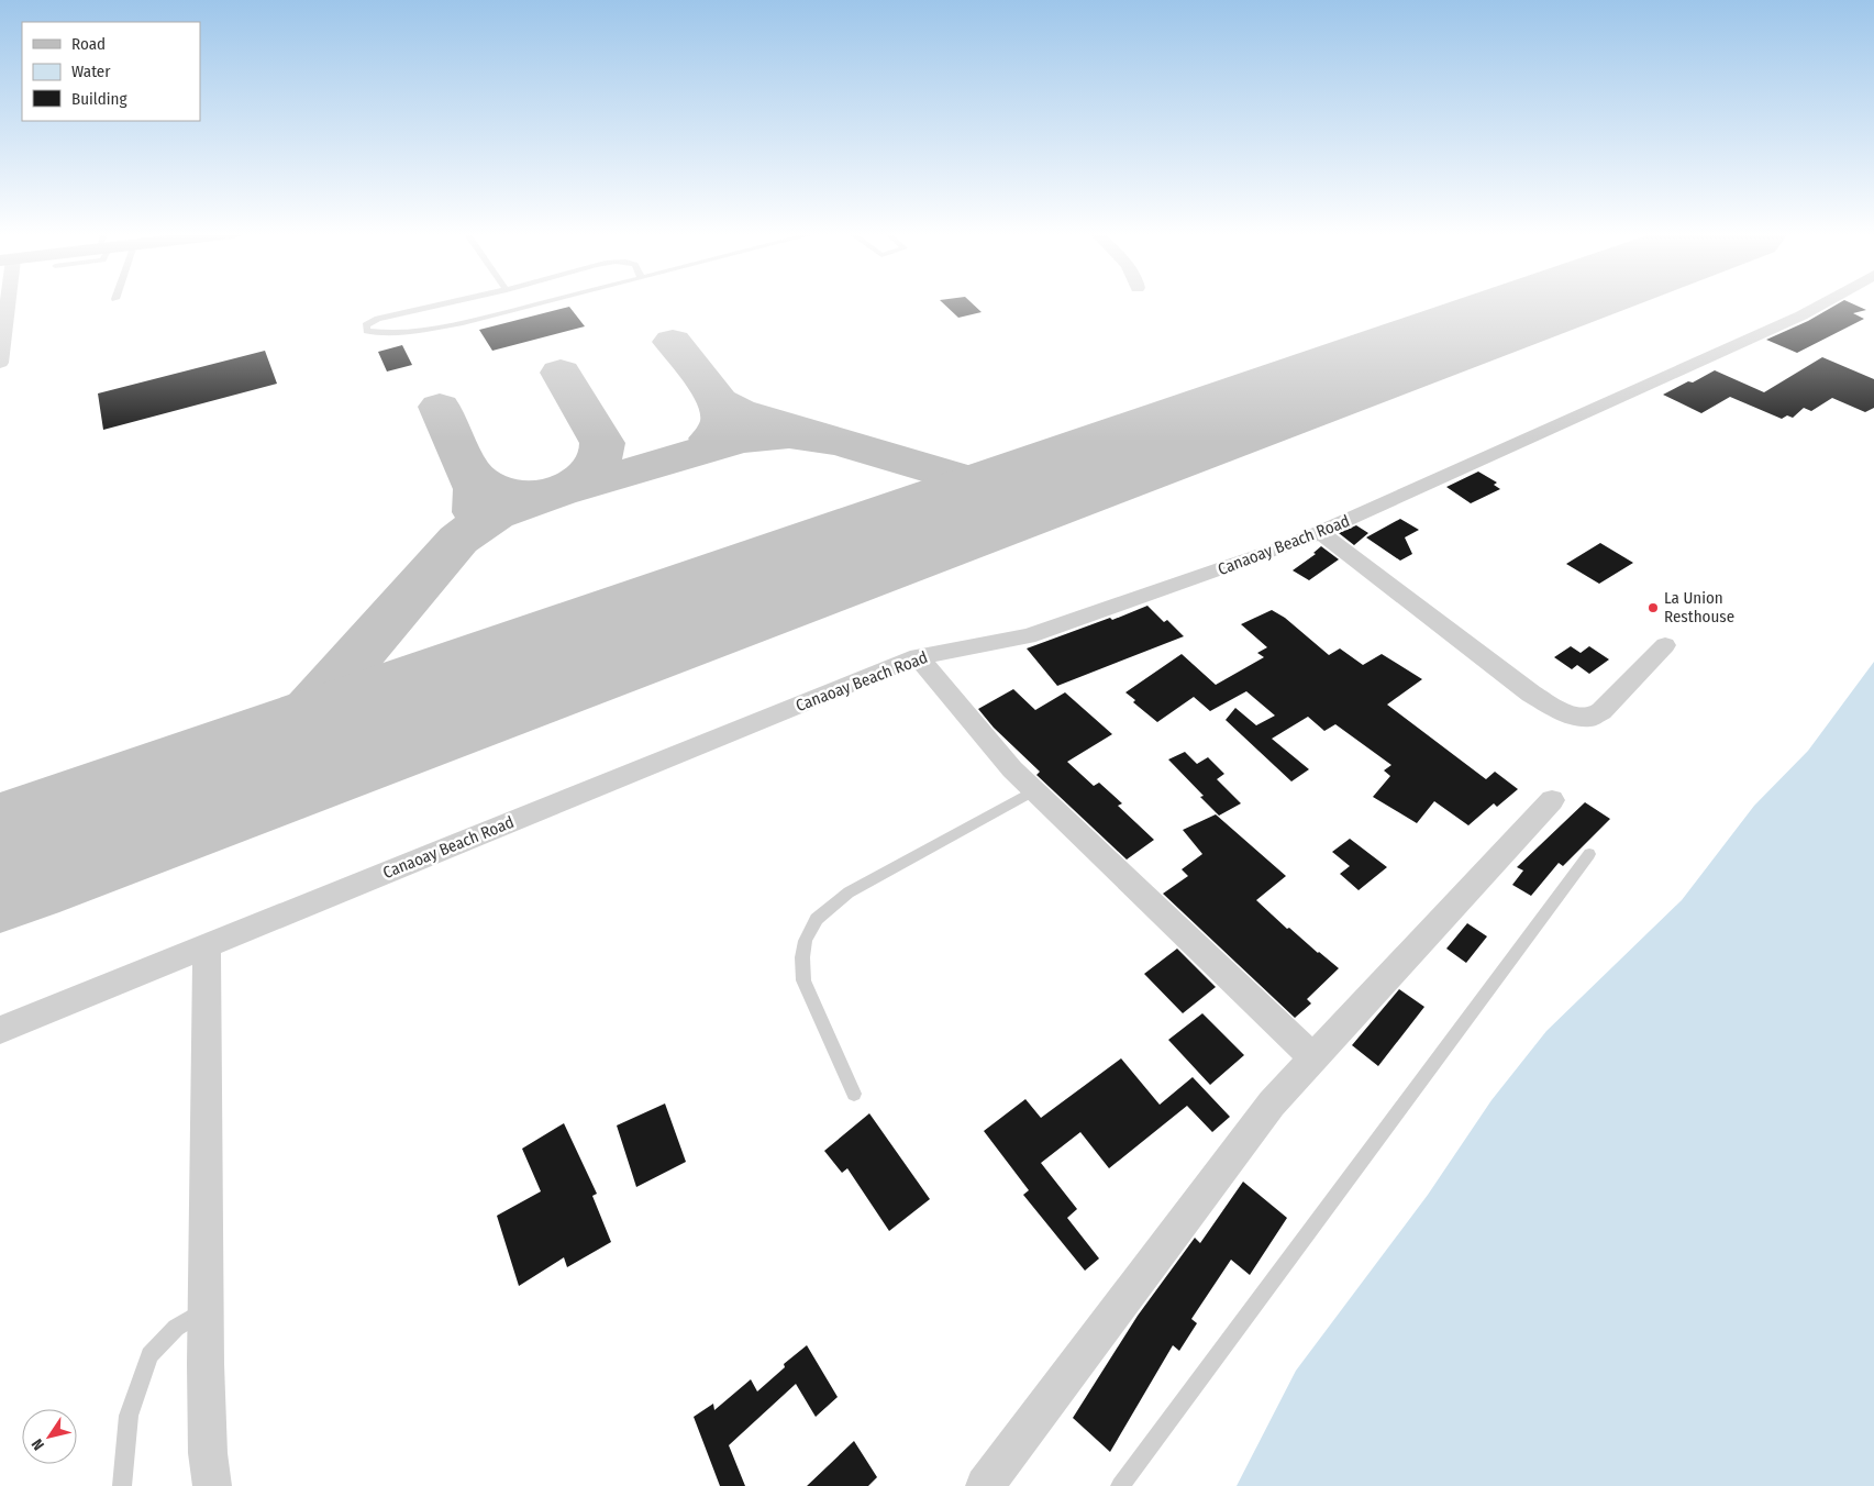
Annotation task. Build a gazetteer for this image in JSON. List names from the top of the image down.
{
  "streets": {
    "street": ["Canaoay Beach Road"]
  },
  "places": ["La Union Resthouse"],
  "legend": ["Road", "Water", "Building"],
  "north": "bottom left"
}
